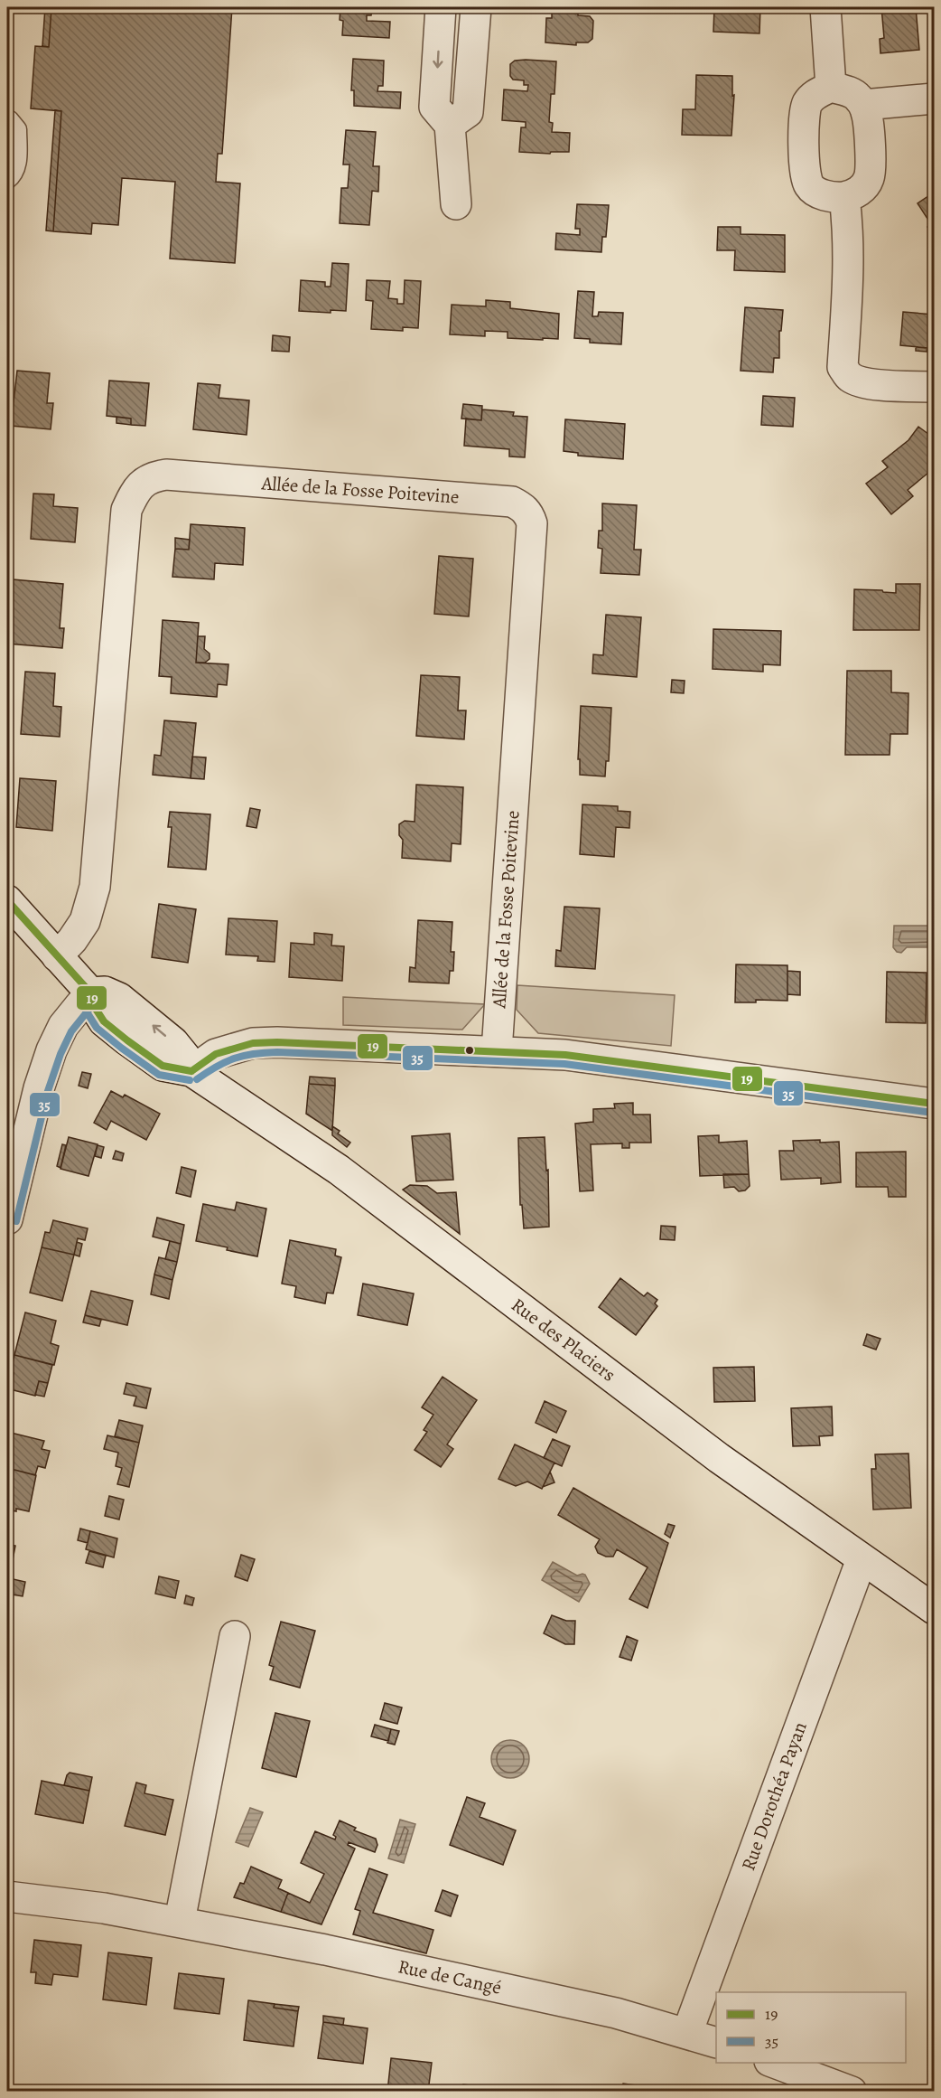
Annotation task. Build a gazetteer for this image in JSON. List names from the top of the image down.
{
  "streets": {
    "street": [
      "Allée de la Fosse Poitevine",
      "Rue des Placiers",
      "Rue Dorothéa Payan",
      "Rue de Cangé"
    ]
  },
  "crossings": [
    ["Allée de la Fosse Poitevine", "Rue des Placiers"],
    ["Rue des Placiers", "Rue Dorothéa Payan"],
    ["Rue Dorothéa Payan", "Rue de Cangé"]
  ],
  "lines": ["transit line 19", "transit line 35"],
  "legend": ["19", "35"]
}
